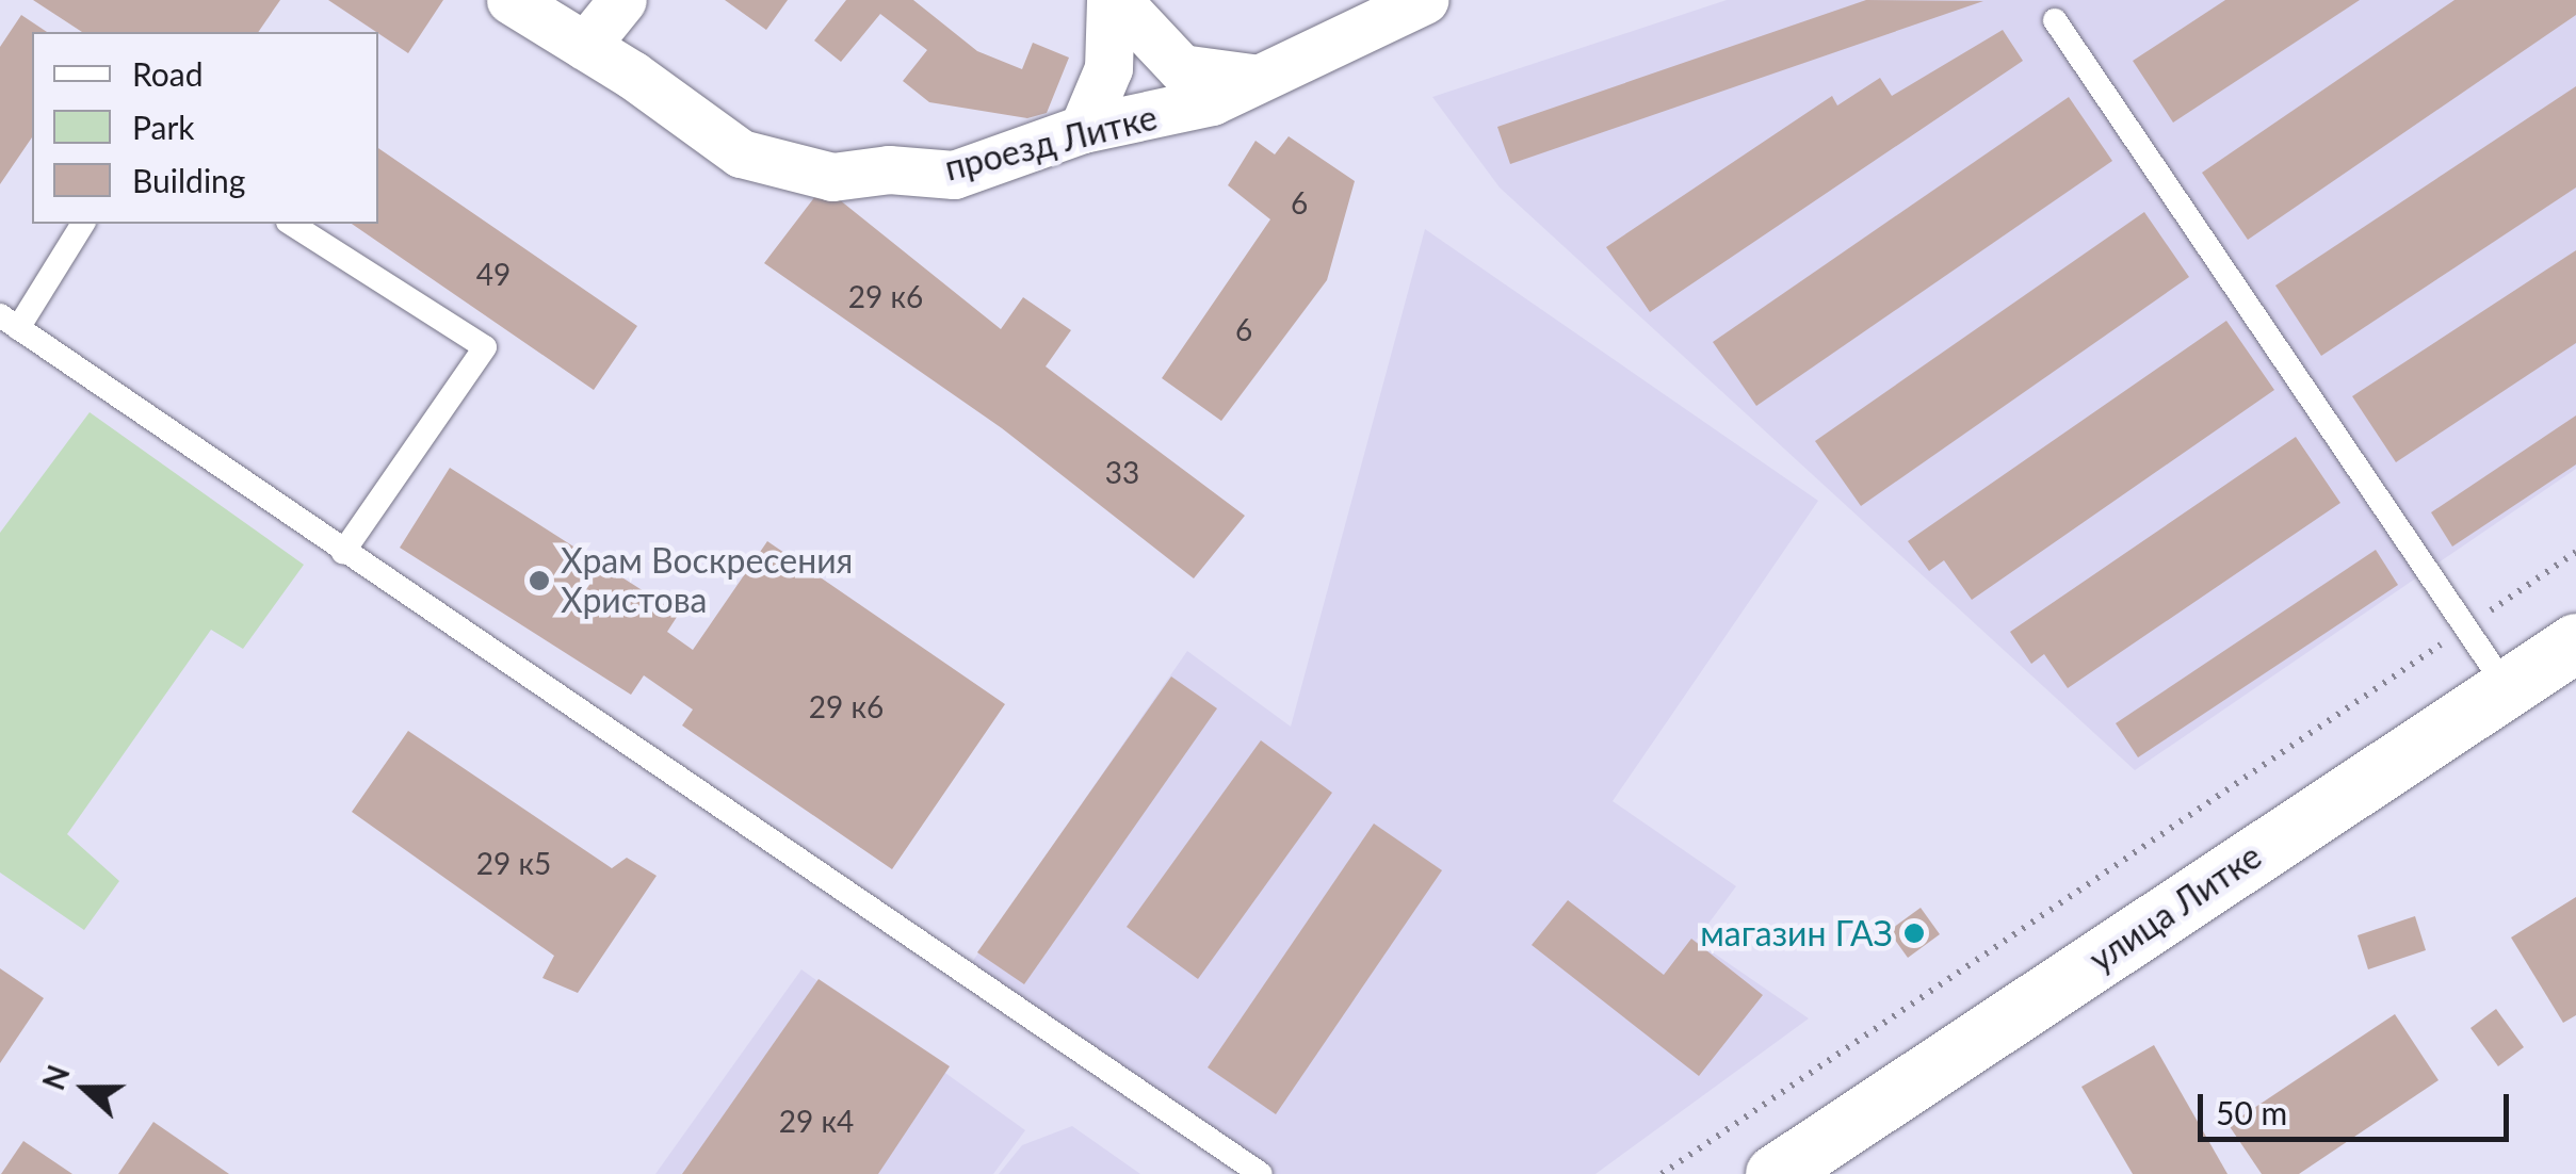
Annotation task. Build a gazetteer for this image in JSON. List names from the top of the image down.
{
  "streets": {
    "main road": ["улица Литке"],
    "street": ["проезд Литке"]
  },
  "places": ["Храм Воскресения Христова", "магазин ГАЗ"],
  "house_numbers": [
    "6",
    "49",
    "29 к6",
    "6",
    "33",
    "29 к6",
    "29 к5",
    "29 к4"
  ],
  "legend": ["Road", "Park", "Building"],
  "scale_bar": "50 m",
  "north": "left"
}
